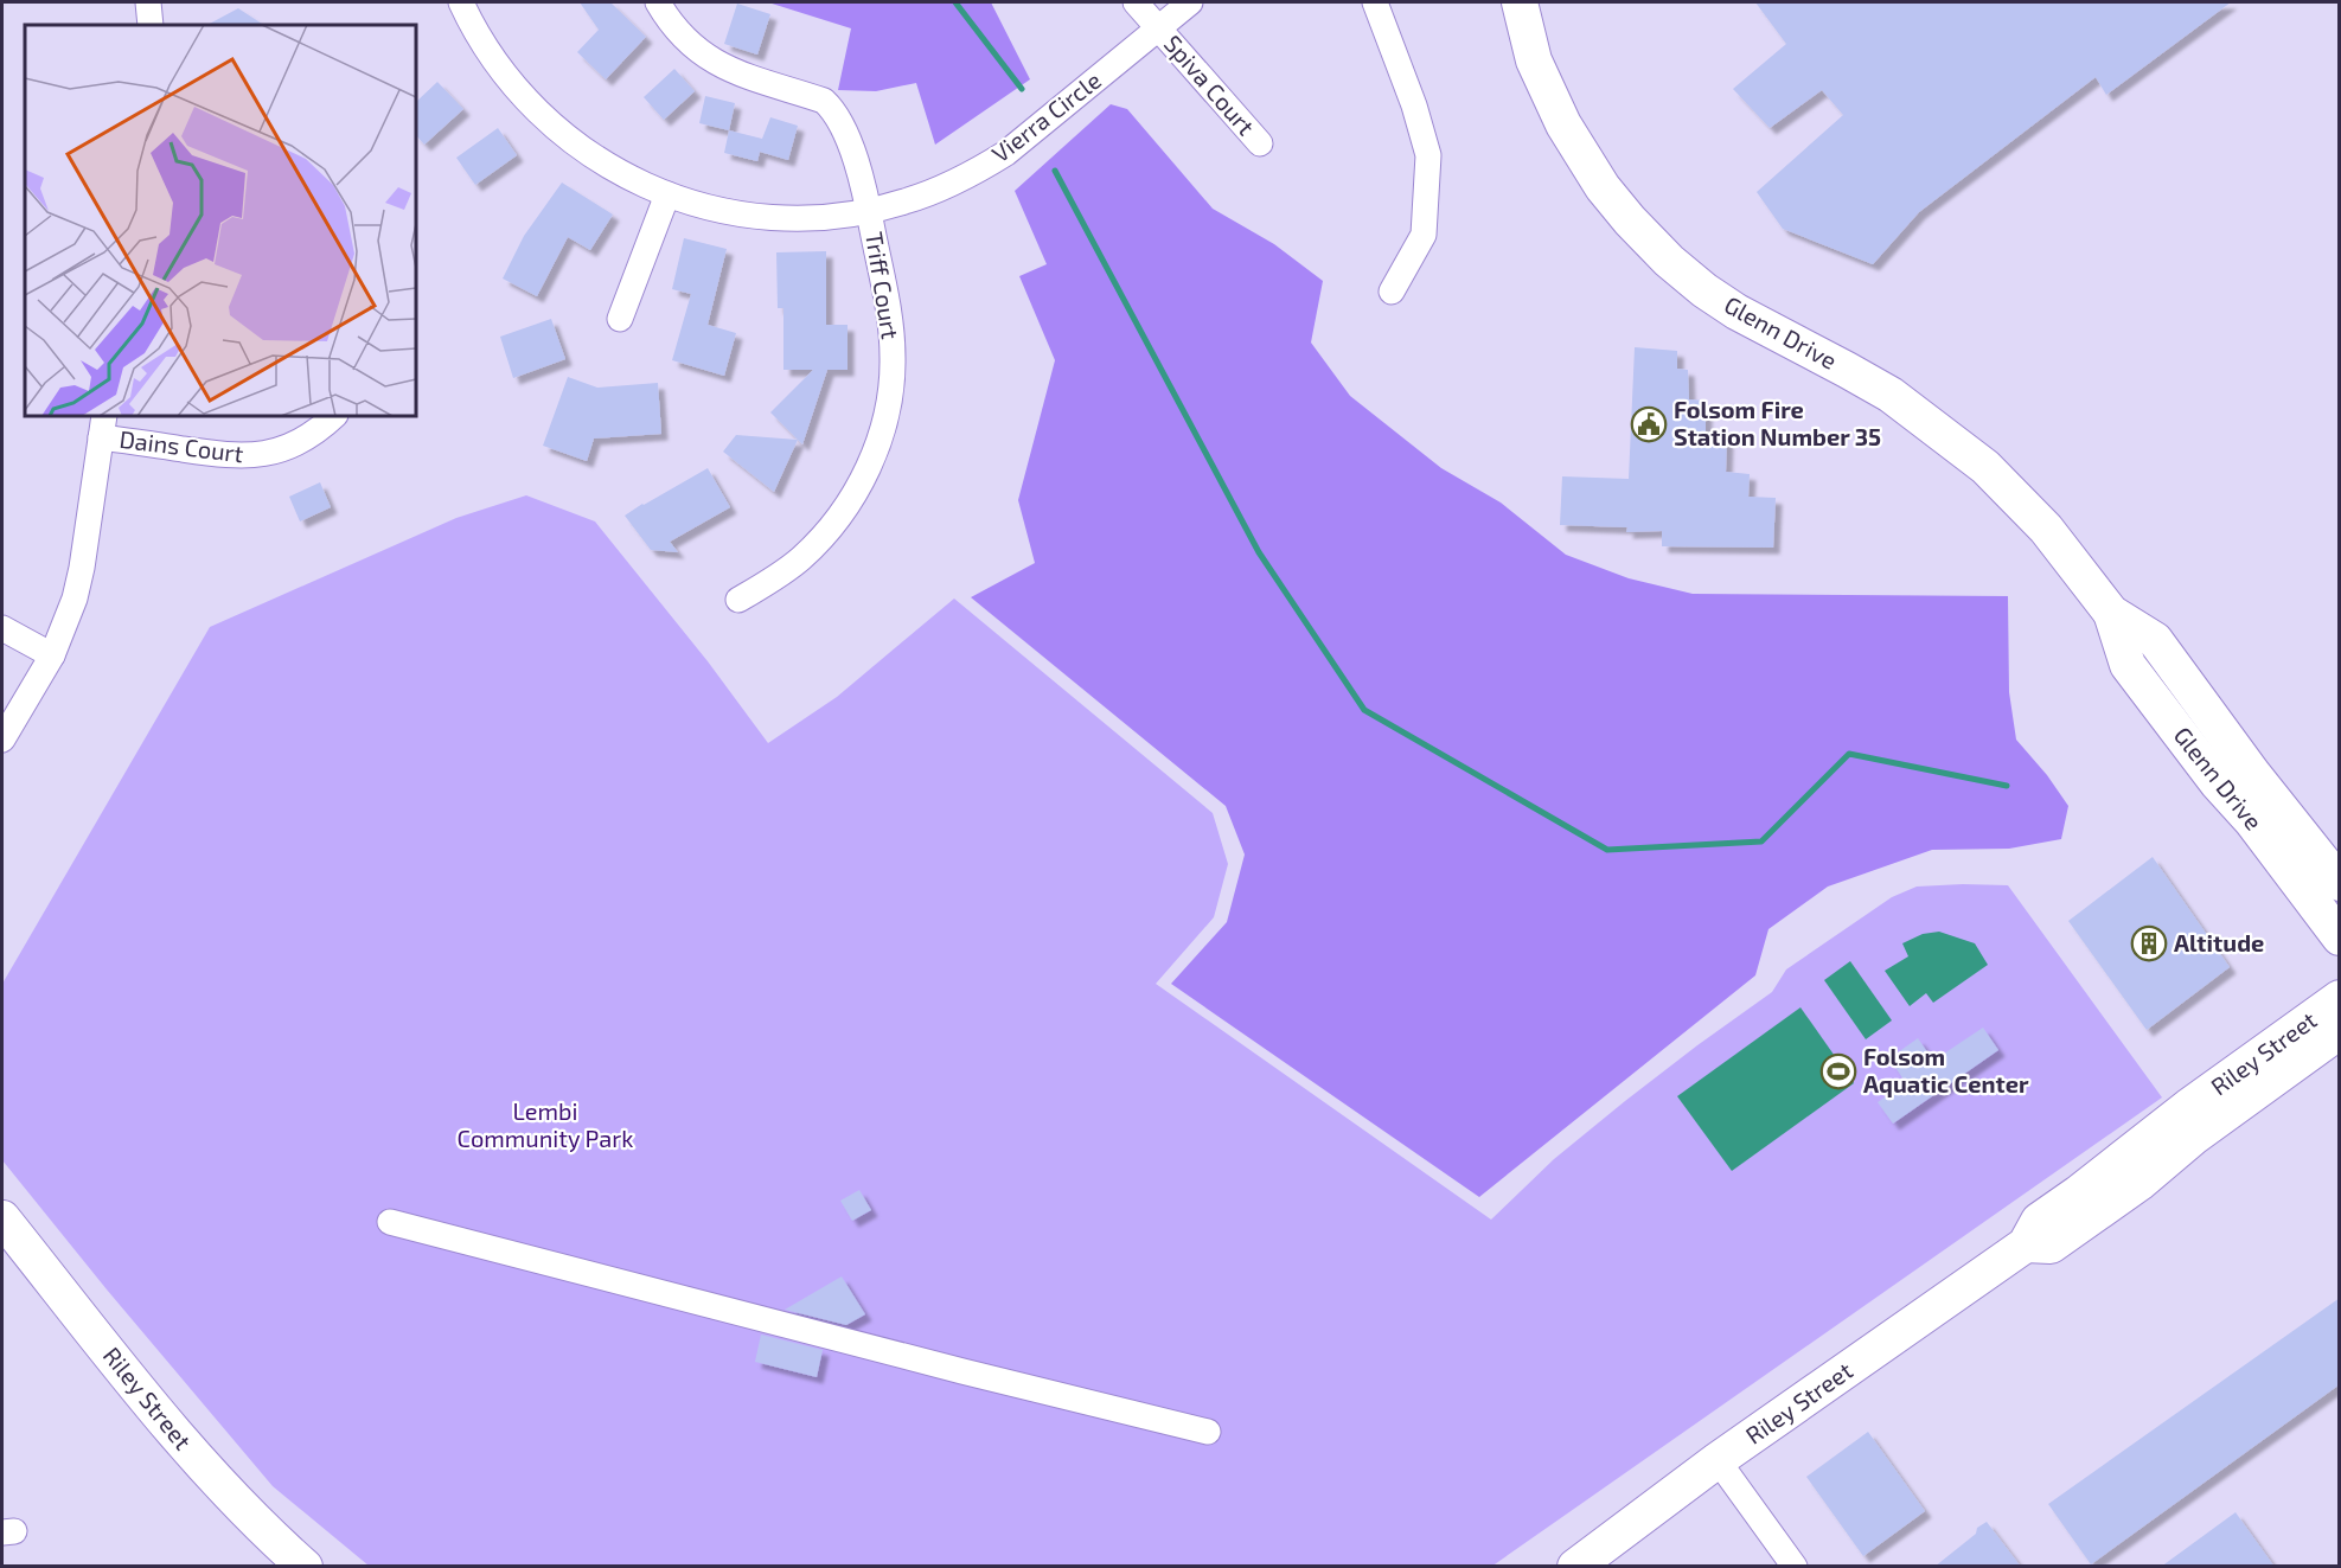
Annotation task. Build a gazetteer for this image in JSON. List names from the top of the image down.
{
  "streets": {
    "main road": ["Glenn Drive", "Riley Street"],
    "street": [
      "Spiva Court",
      "Vierra Circle",
      "Triff Court",
      "Dains Court"
    ]
  },
  "crossings": [
    ["Spiva Court", "Vierra Circle"],
    ["Vierra Circle", "Triff Court"]
  ],
  "parks": ["Lembi Community Park"],
  "places": {
    "public building": ["Folsom Fire Station Number 35"],
    "building": ["Altitude"],
    "sports": ["Folsom Aquatic Center"]
  }
}
